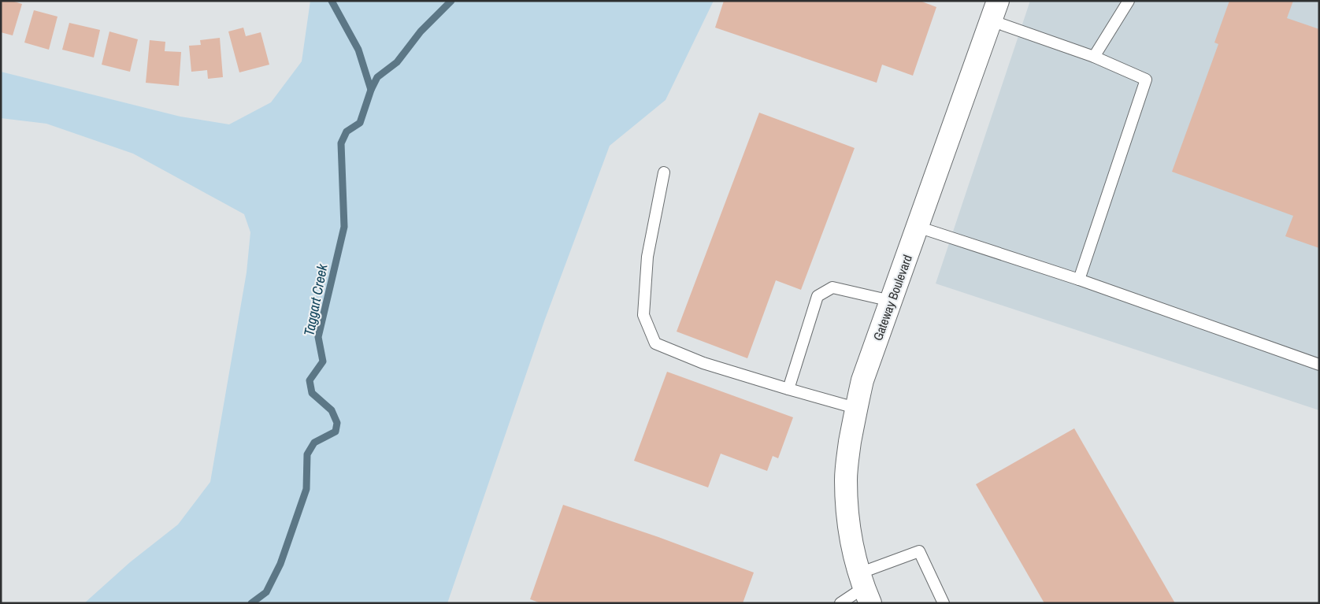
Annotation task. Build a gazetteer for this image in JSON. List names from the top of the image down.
{
  "streets": {
    "street": ["Gateway Boulevard"]
  },
  "water": ["Taggart Creek"]
}
